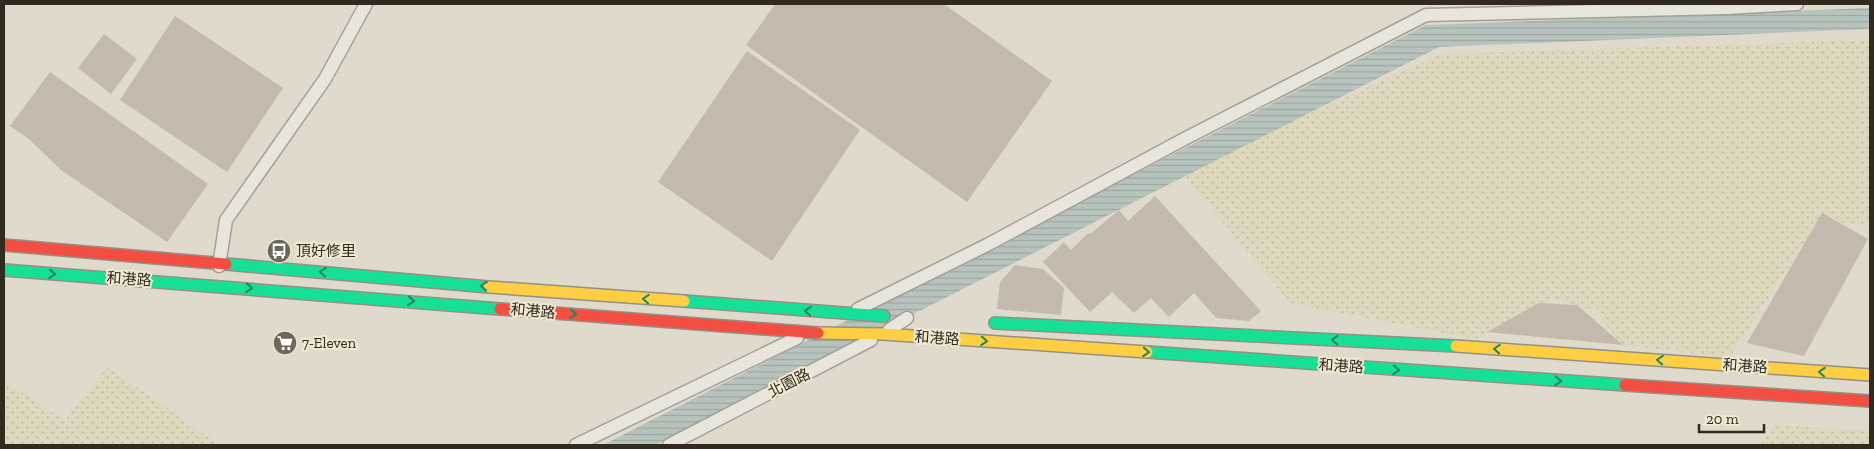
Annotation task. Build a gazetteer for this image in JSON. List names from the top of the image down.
{
  "streets": {
    "main road": ["和港路"],
    "lane": ["北園路"]
  },
  "crossings": [
    ["和港路", "北園路"]
  ],
  "places": {
    "bus stop": ["頂好修里"],
    "supermarket": ["7-Eleven"]
  },
  "scale_bar": "20 m"
}
